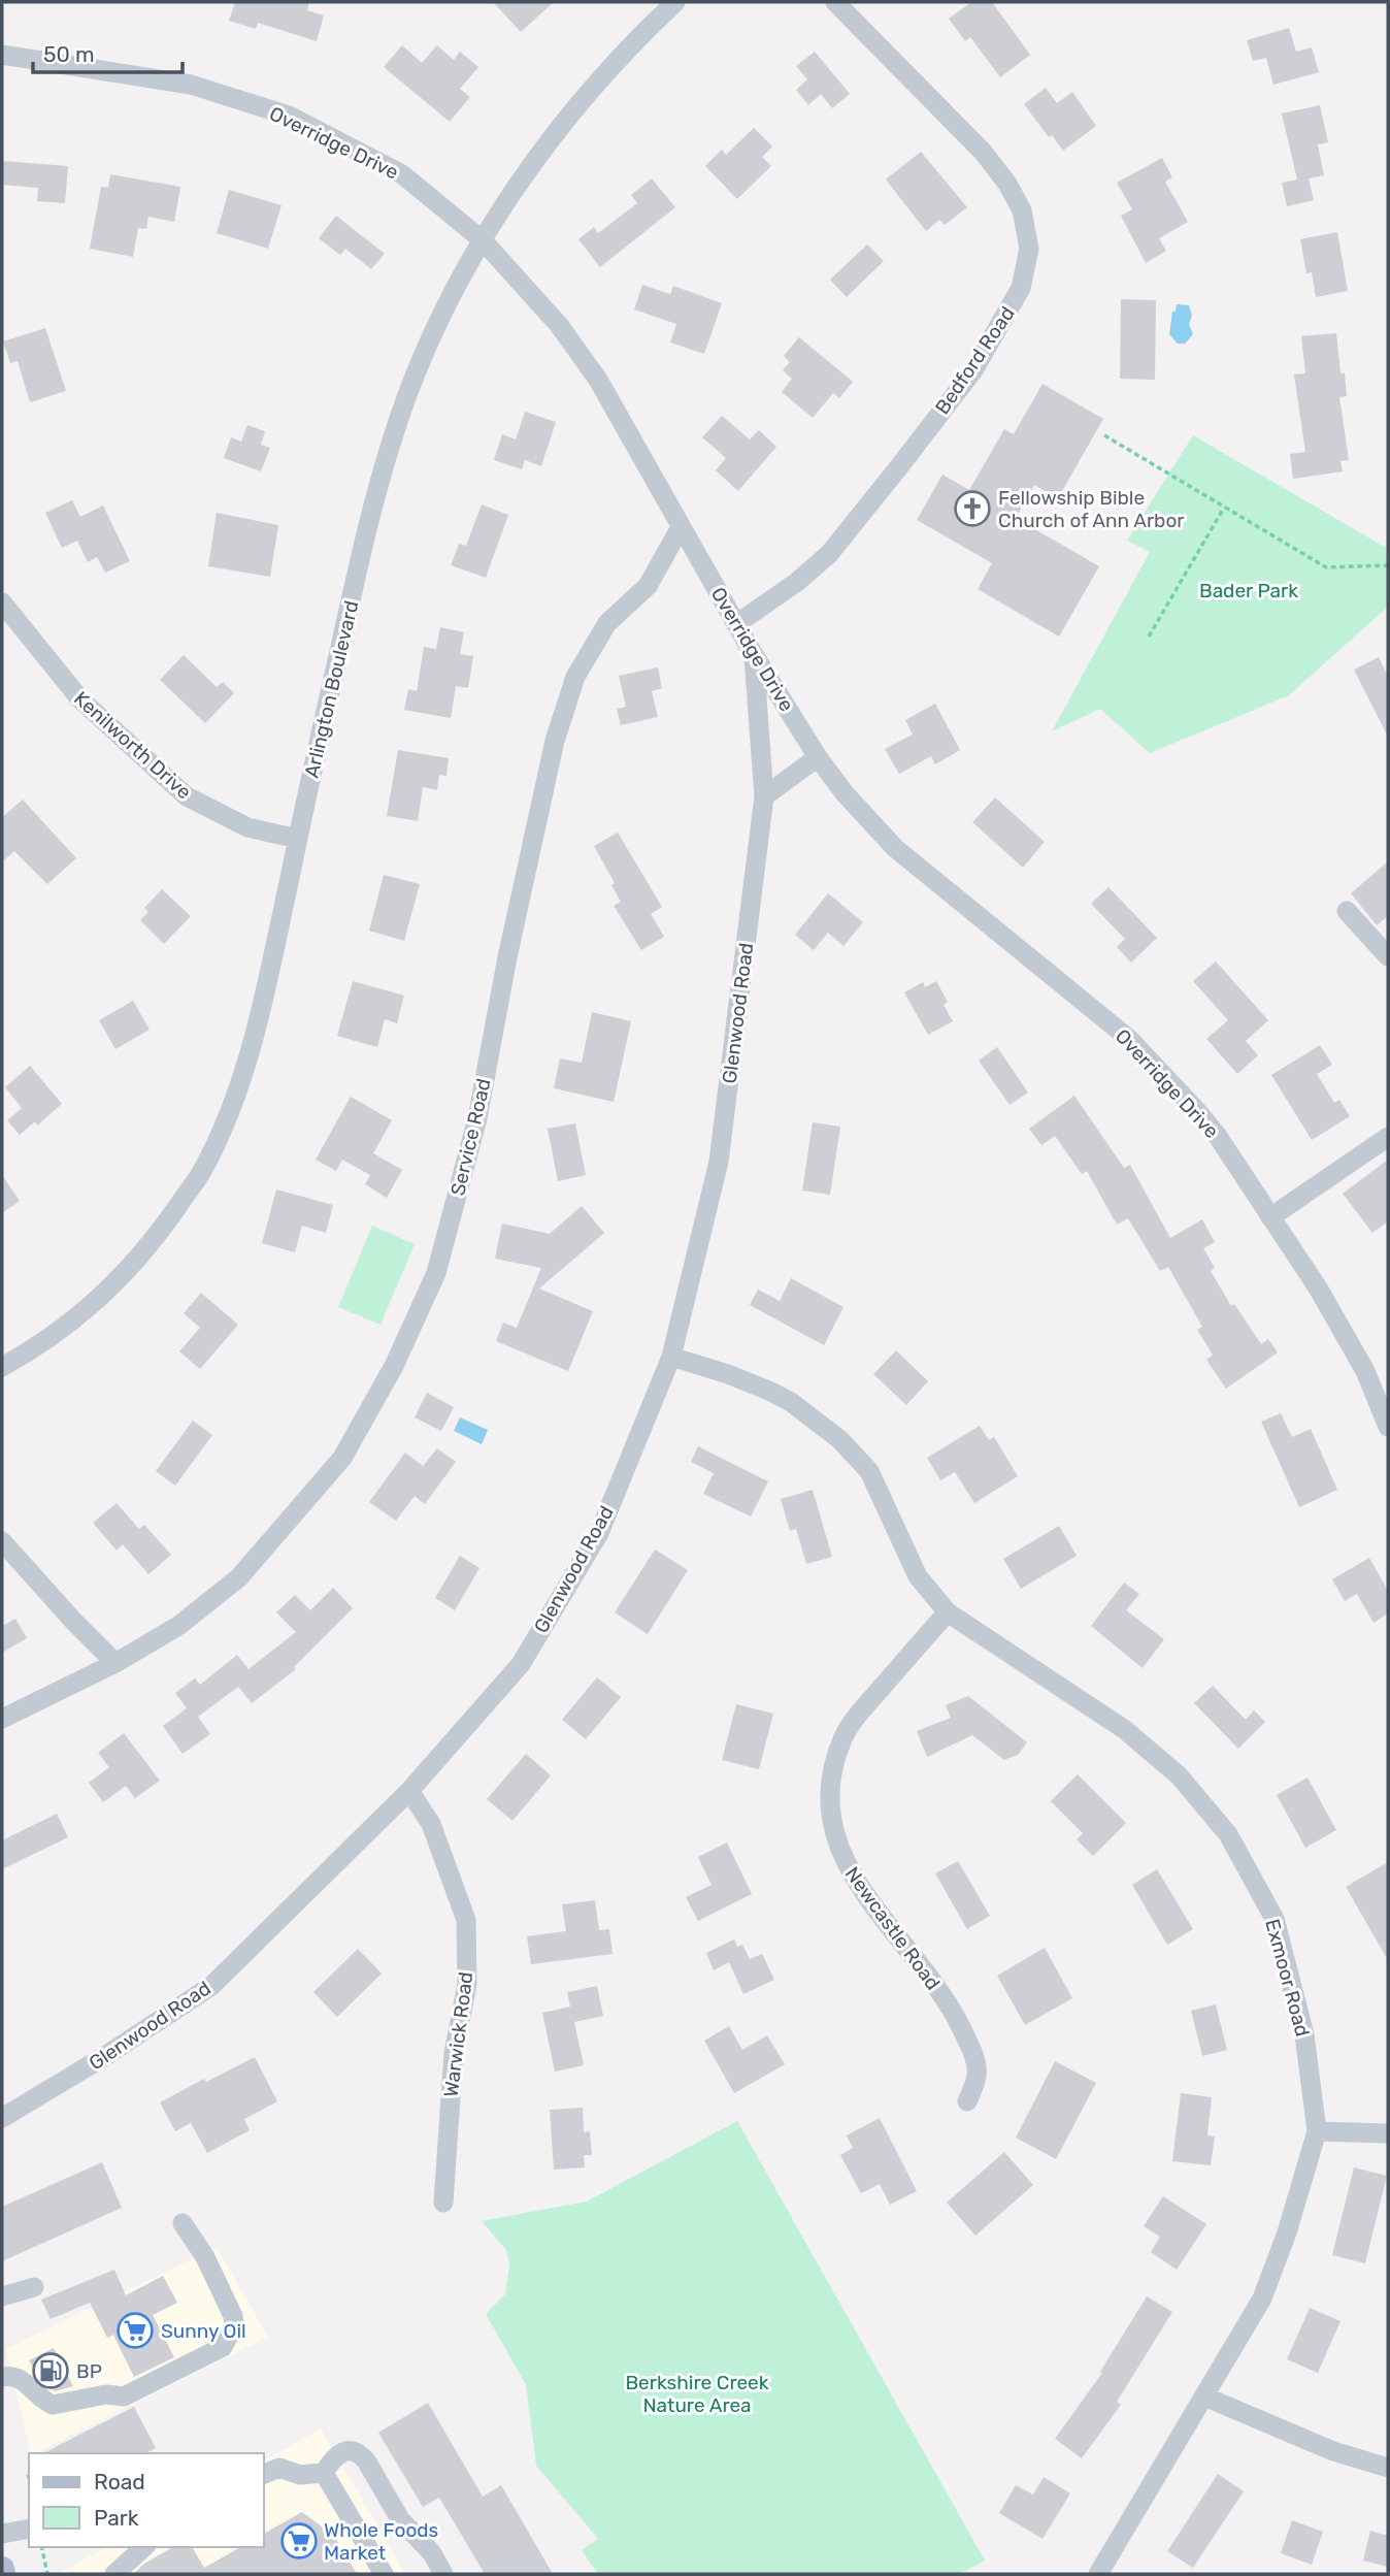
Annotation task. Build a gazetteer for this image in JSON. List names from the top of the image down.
{
  "streets": {
    "street": [
      "Overridge Drive",
      "Bedford Road",
      "Arlington Boulevard",
      "Kenilworth Drive",
      "Glenwood Road",
      "Service Road",
      "Newcastle Road",
      "Exmoor Road",
      "Warwick Road"
    ]
  },
  "crossings": [
    ["Overridge Drive", "Bedford Road"],
    ["Overridge Drive", "Arlington Boulevard"],
    ["Overridge Drive", "Glenwood Road"],
    ["Overridge Drive", "Service Road"],
    ["Arlington Boulevard", "Kenilworth Drive"],
    ["Glenwood Road", "Exmoor Road"],
    ["Glenwood Road", "Warwick Road"],
    ["Newcastle Road", "Exmoor Road"]
  ],
  "parks": ["Bader Park", "Berkshire Creek Nature Area"],
  "places": {
    "church": ["Fellowship Bible Church of Ann Arbor"],
    "supermarket": ["Sunny Oil", "Whole Foods Market"],
    "fuel station": ["BP"]
  },
  "legend": ["Road", "Park"],
  "scale_bar": "50 m"
}
